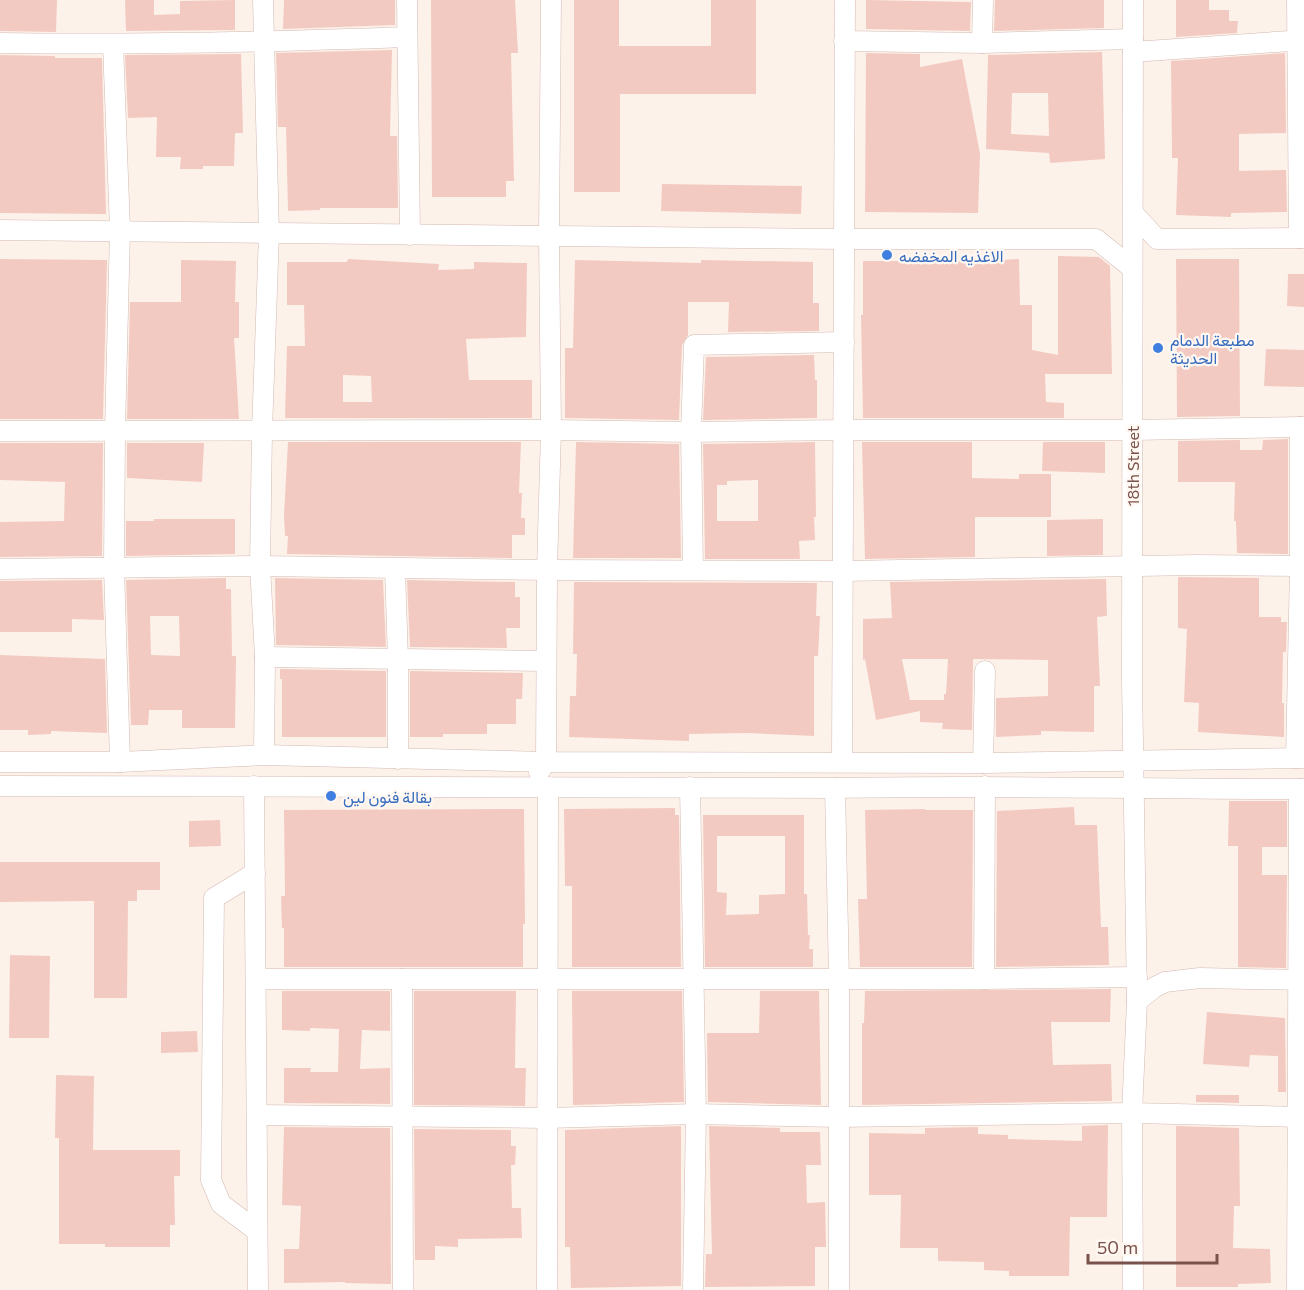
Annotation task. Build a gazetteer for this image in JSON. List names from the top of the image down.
{
  "streets": {
    "street": ["18th Street"]
  },
  "places": ["الاغذيه المخفضه", "مطبعة الدمام الحديثة", "بقالة فنون لين"],
  "scale_bar": "50 m"
}
